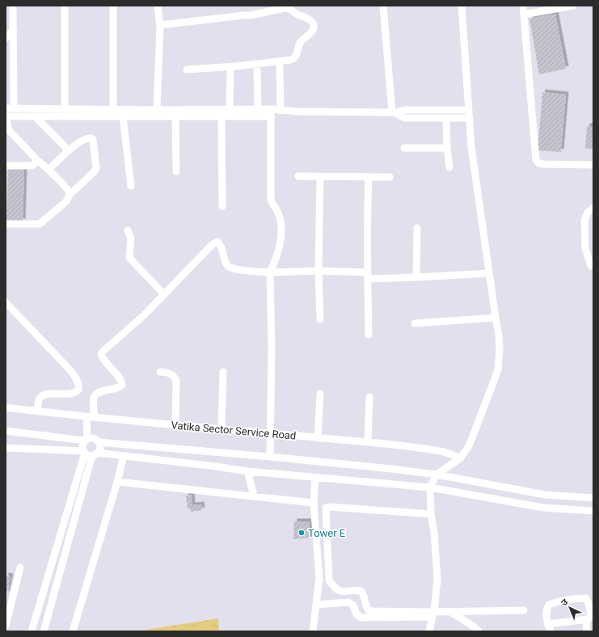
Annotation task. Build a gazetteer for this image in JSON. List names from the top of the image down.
{
  "streets": {
    "street": ["Vatika Sector Service Road"]
  },
  "places": ["Tower E"],
  "north": "top left"
}
